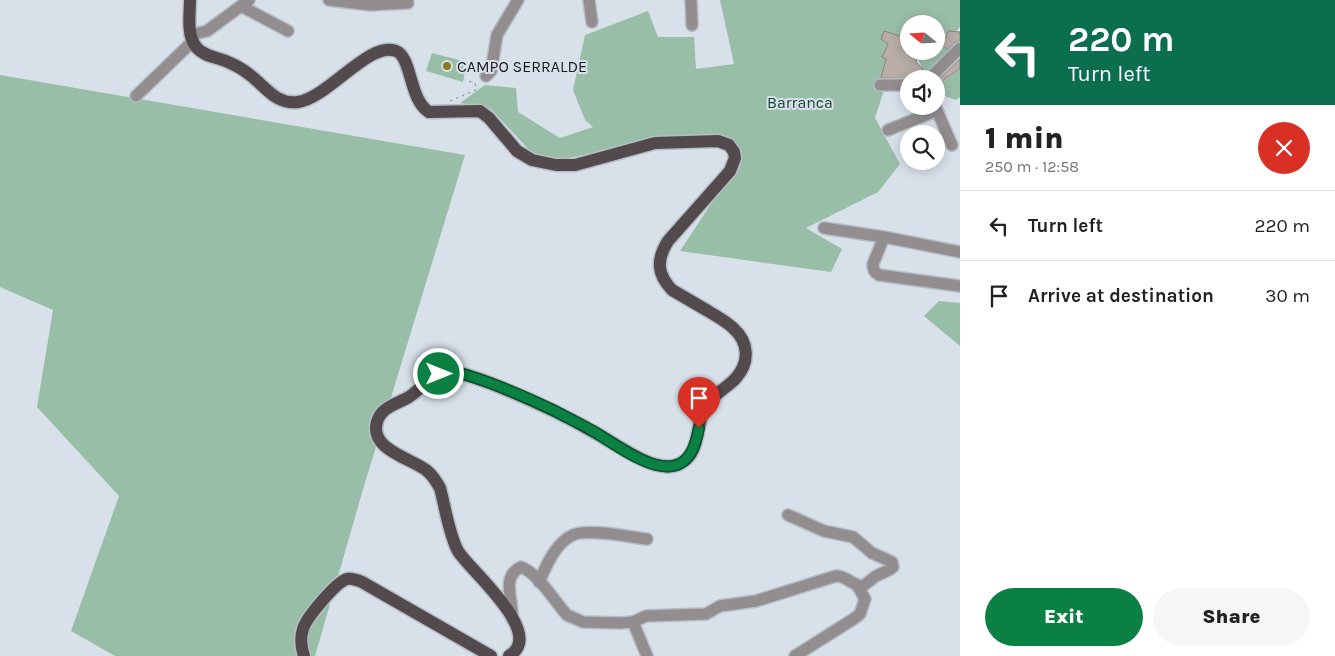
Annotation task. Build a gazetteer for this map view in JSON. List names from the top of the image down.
{
  "parks": ["Barranca"],
  "places": ["CAMPO SERRALDE"],
  "north": "left",
  "page": {
    "turn": ["220 m", "Turn left"],
    "heading": ["1 min", "250 m · 12:58"],
    "list": [
      {
        "name": "Turn left",
        "value": "220 m"
      },
      {
        "name": "Arrive at destination",
        "value": "30 m"
      }
    ],
    "buttons": ["Exit", "Share"]
  }
}
